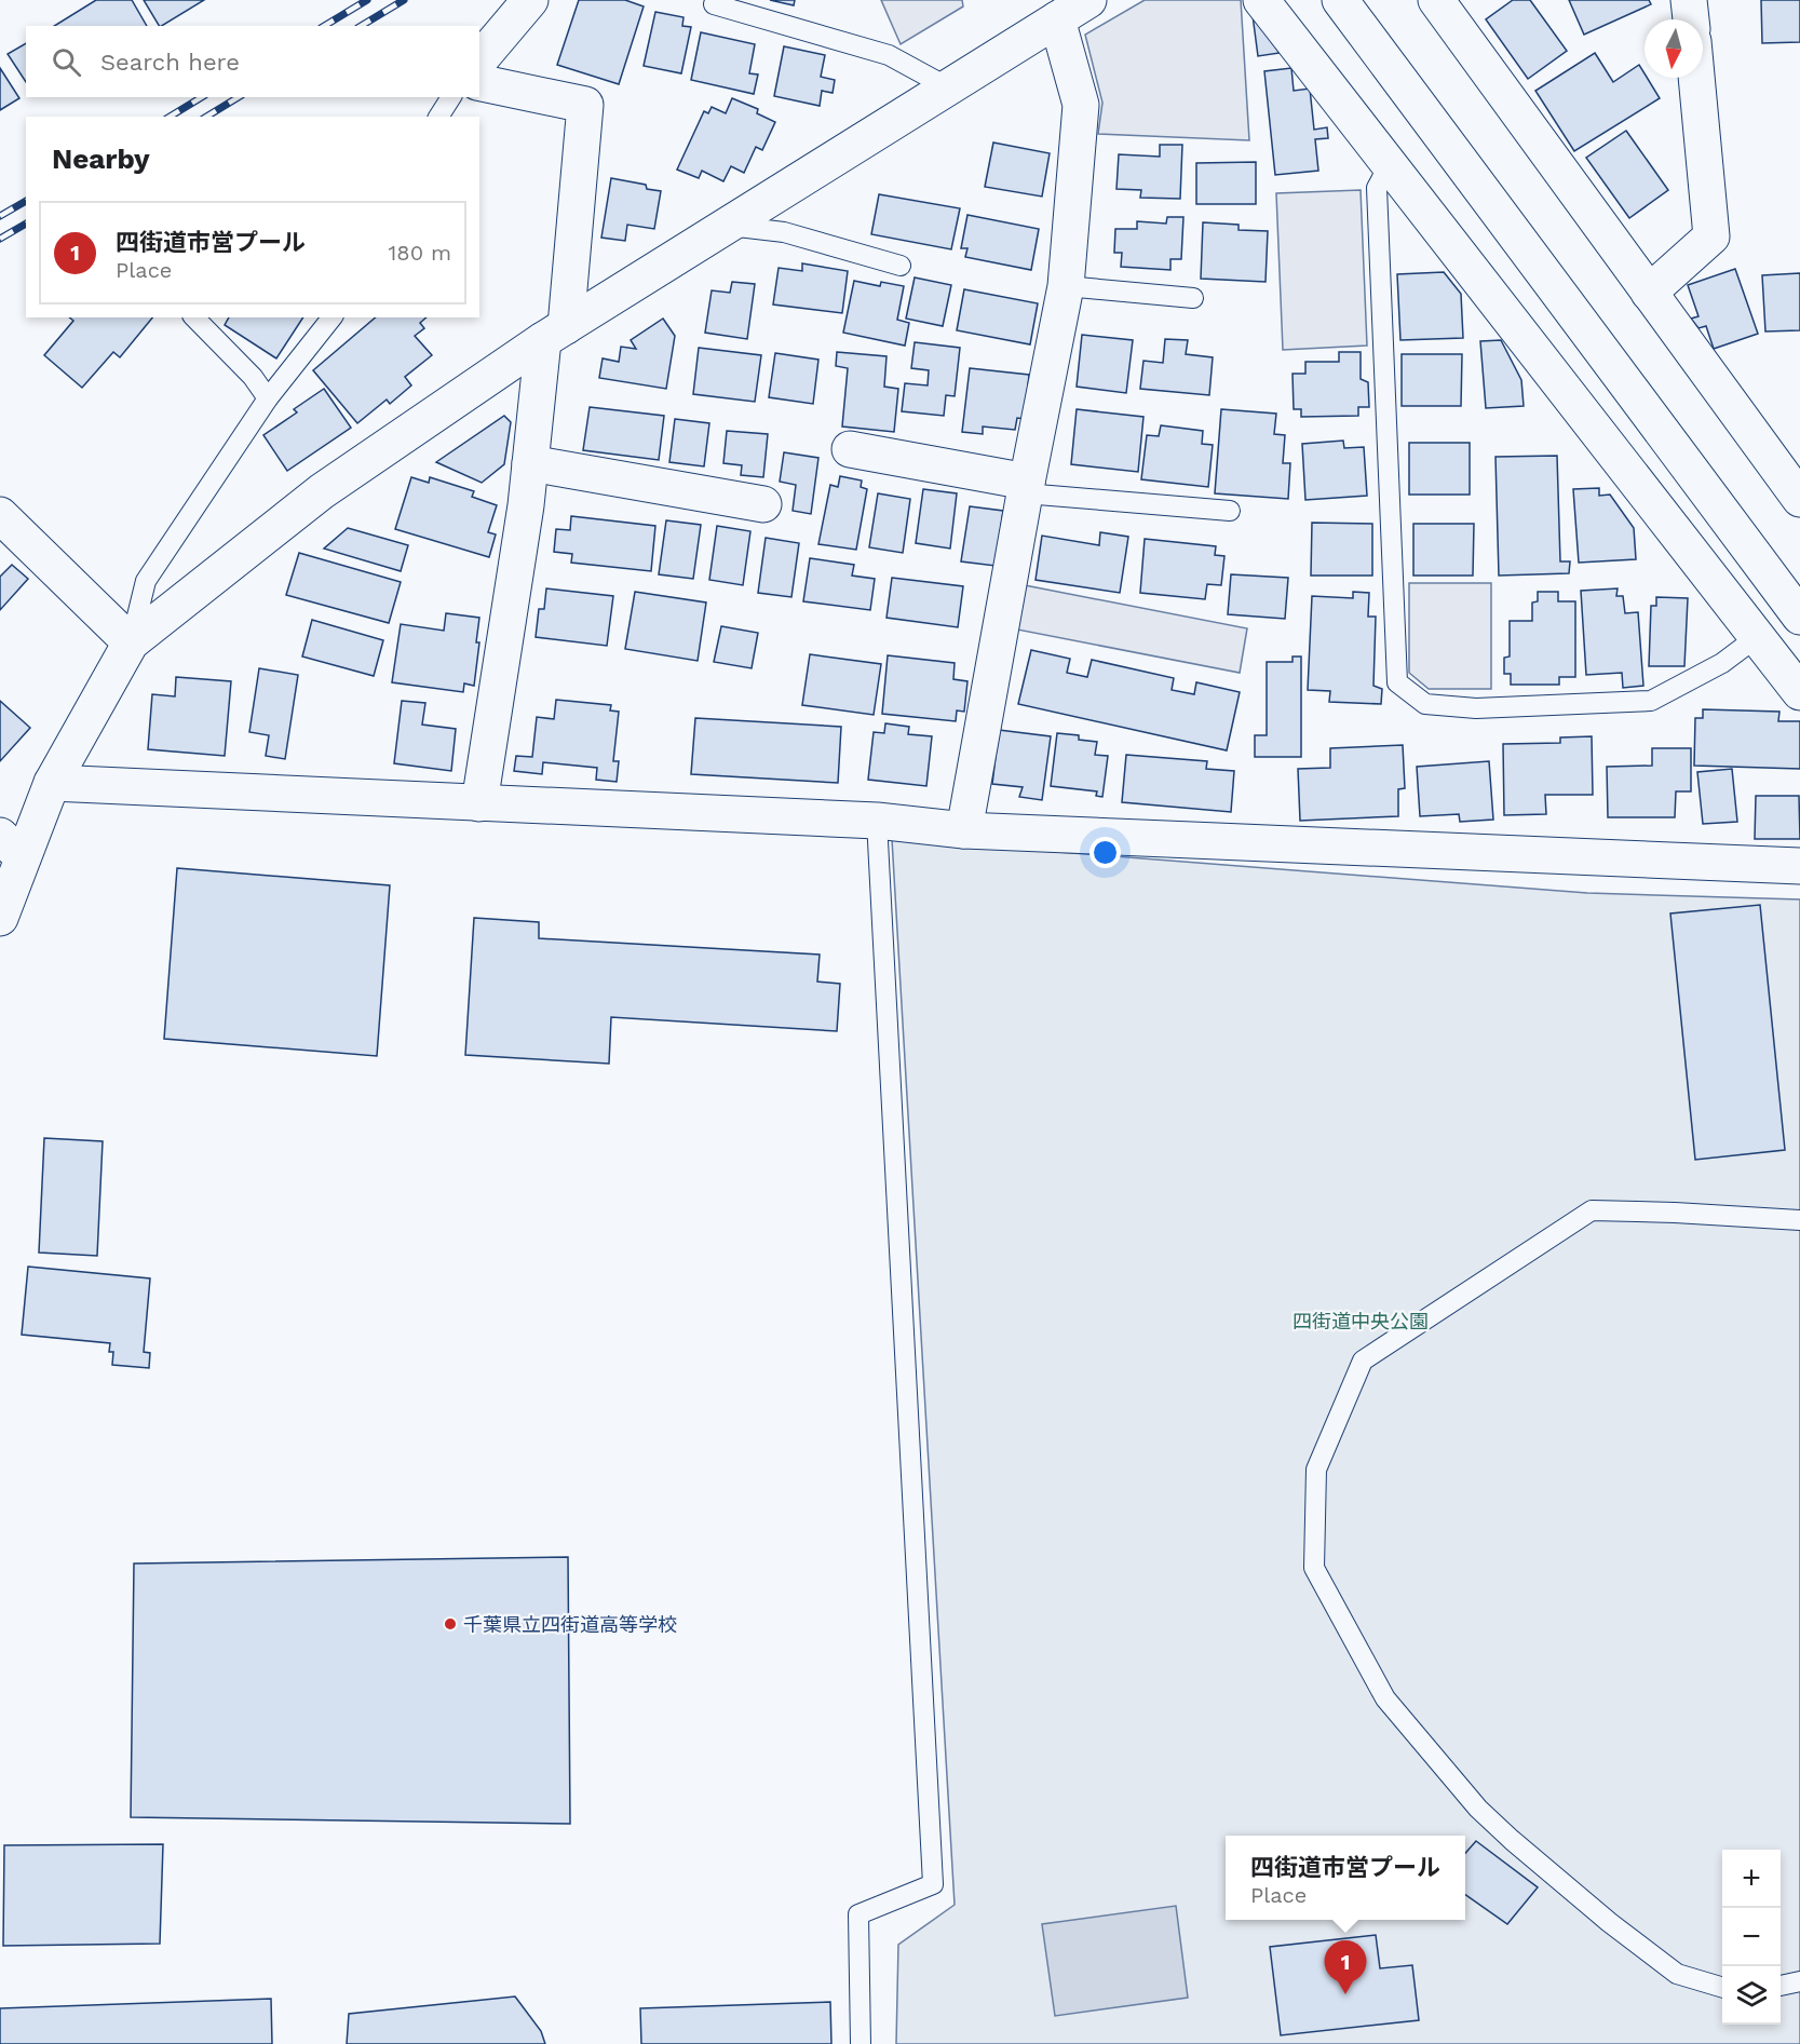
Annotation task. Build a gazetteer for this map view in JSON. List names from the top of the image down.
{
  "parks": ["四街道中央公園"],
  "places": ["千葉県立四街道高等学校"],
  "north": "bottom",
  "page": {
    "search": "Search here",
    "heading": "Nearby",
    "list": [
      {
        "mark": "1",
        "name": "四街道市営プール",
        "note": "Place",
        "value": "180 m"
      }
    ],
    "popup": ["四街道市営プール", "Place"],
    "map_buttons": ["+", "−"],
    "pins": "1"
  }
}
